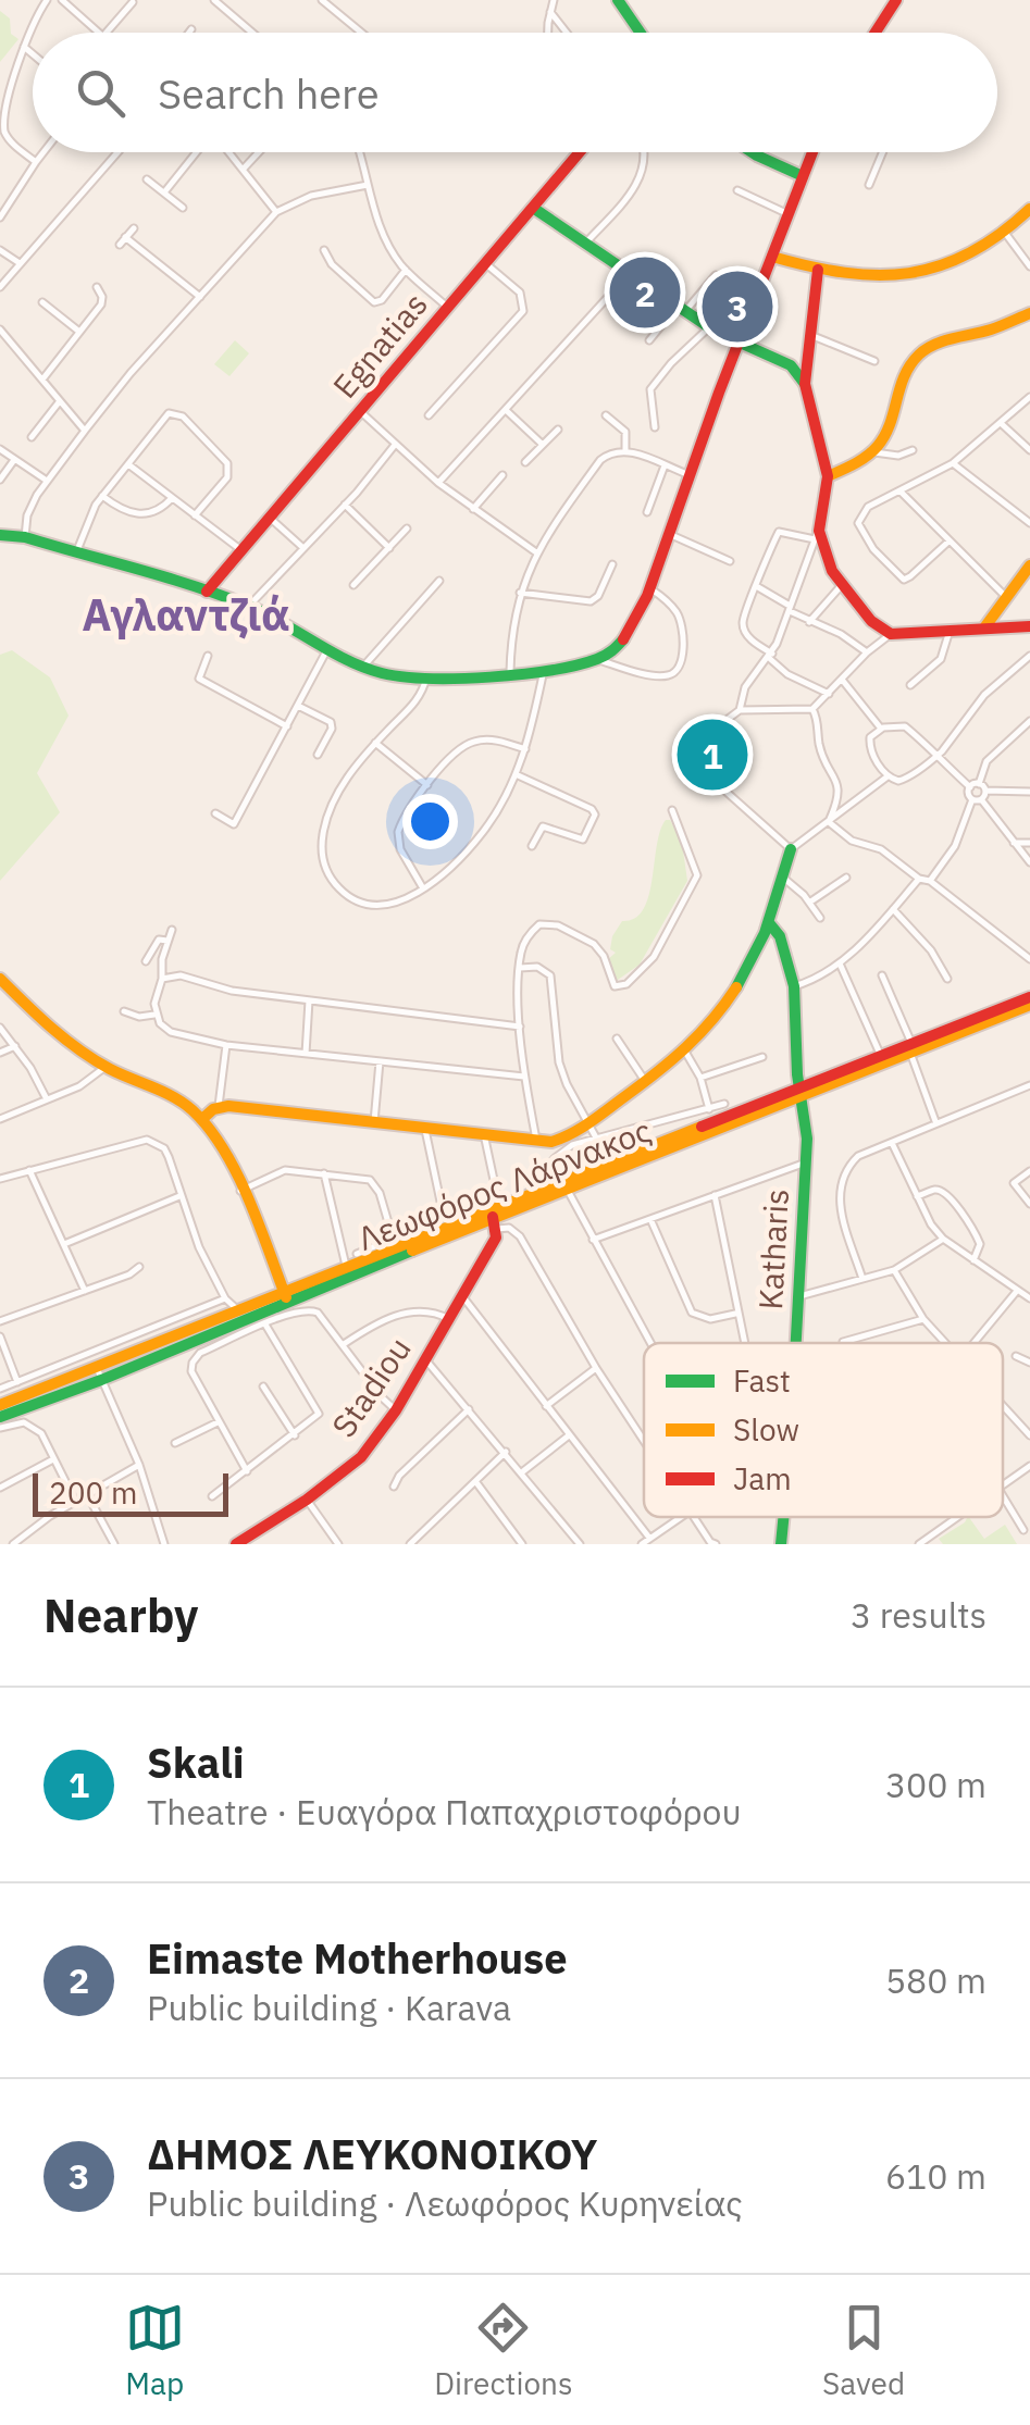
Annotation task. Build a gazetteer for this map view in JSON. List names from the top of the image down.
{
  "streets": {
    "main road": [
      "Egnatias",
      "Λεωφόρος Λάρνακος",
      "Katharis",
      "Stadiou"
    ]
  },
  "crossings": [
    ["Λεωφόρος Λάρνακος", "Katharis"],
    ["Λεωφόρος Λάρνακος", "Stadiou"]
  ],
  "districts": ["Αγλαντζιά"],
  "legend": ["Fast", "Slow", "Jam"],
  "scale_bar": "200 m",
  "page": {
    "search": "Search here",
    "pins": ["2", "3", "1"],
    "scale": "200 m",
    "heading": ["Nearby", "3 results"],
    "list": [
      {
        "mark": "1",
        "name": "Skali",
        "note": "Theatre · Ευαγόρα Παπαχριστοφόρου",
        "value": "300 m"
      },
      {
        "mark": "2",
        "name": "Eimaste Motherhouse",
        "note": "Public building · Karava",
        "value": "580 m"
      },
      {
        "mark": "3",
        "name": "ΔΗΜΟΣ ΛΕΥΚΟΝΟΙΚΟΥ",
        "note": "Public building · Λεωφόρος Κυρηνείας",
        "value": "610 m"
      }
    ],
    "nav": ["Map", "Directions", "Saved"]
  }
}
